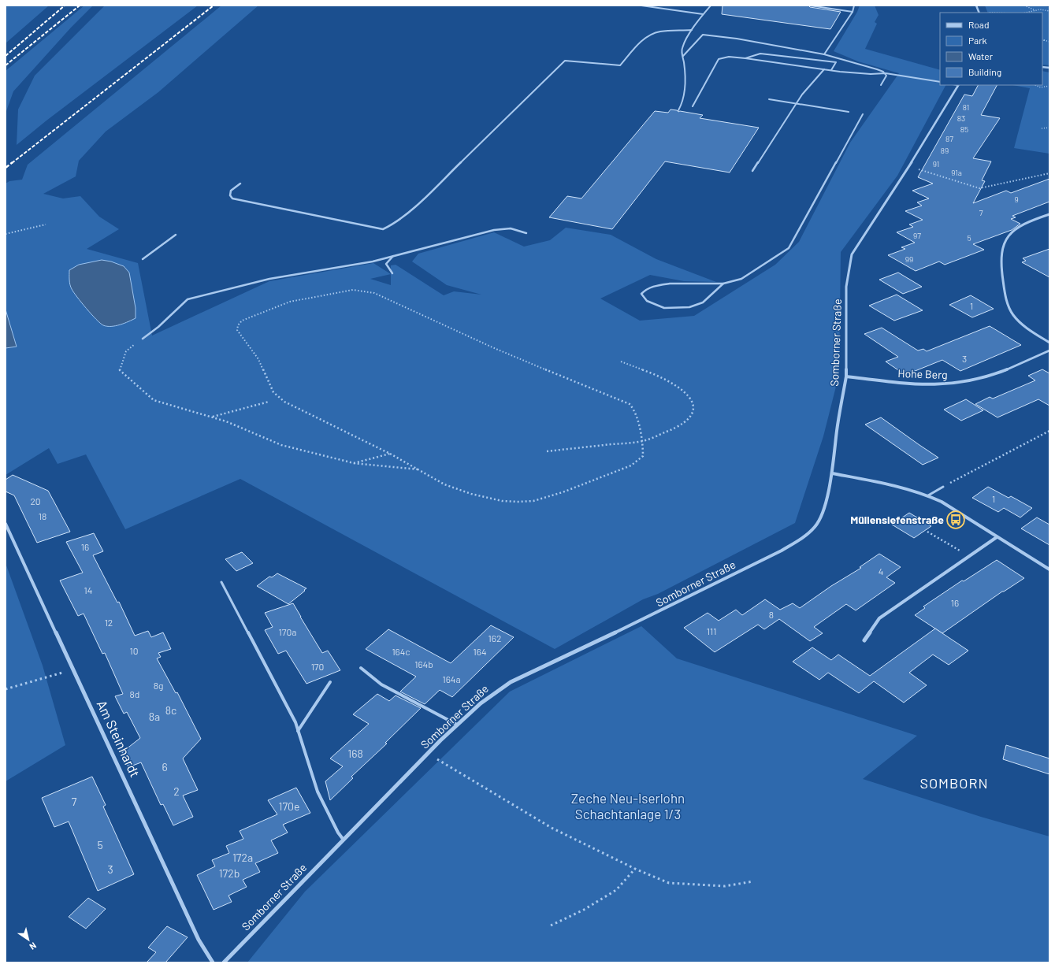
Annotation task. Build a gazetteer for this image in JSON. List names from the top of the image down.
{
  "streets": {
    "street": ["Somborner Straße", "Hohe Berg", "Am Steinhardt"]
  },
  "crossings": [
    ["Somborner Straße", "Hohe Berg"]
  ],
  "districts": ["SOMBORN"],
  "parks": ["Zeche Neu-Iserlohn Schachtanlage 1/3"],
  "places": {
    "bus stop": ["Müllensiefenstraße"]
  },
  "house_numbers": [
    "81",
    "83",
    "85",
    "87",
    "89",
    "91",
    "91a",
    "9",
    "7",
    "97",
    "5",
    "99",
    "1",
    "3",
    "1",
    "20",
    "18",
    "16",
    "4",
    "14",
    "16",
    "8",
    "12",
    "111",
    "170a",
    "162",
    "10",
    "164c",
    "164",
    "164b",
    "170",
    "164a",
    "8g",
    "8d",
    "8c",
    "8a",
    "168",
    "6",
    "2",
    "7",
    "170e",
    "5",
    "172a",
    "3",
    "172b"
  ],
  "legend": [
    "Road",
    "Park",
    "Water",
    "Building"
  ],
  "north": "bottom right"
}
